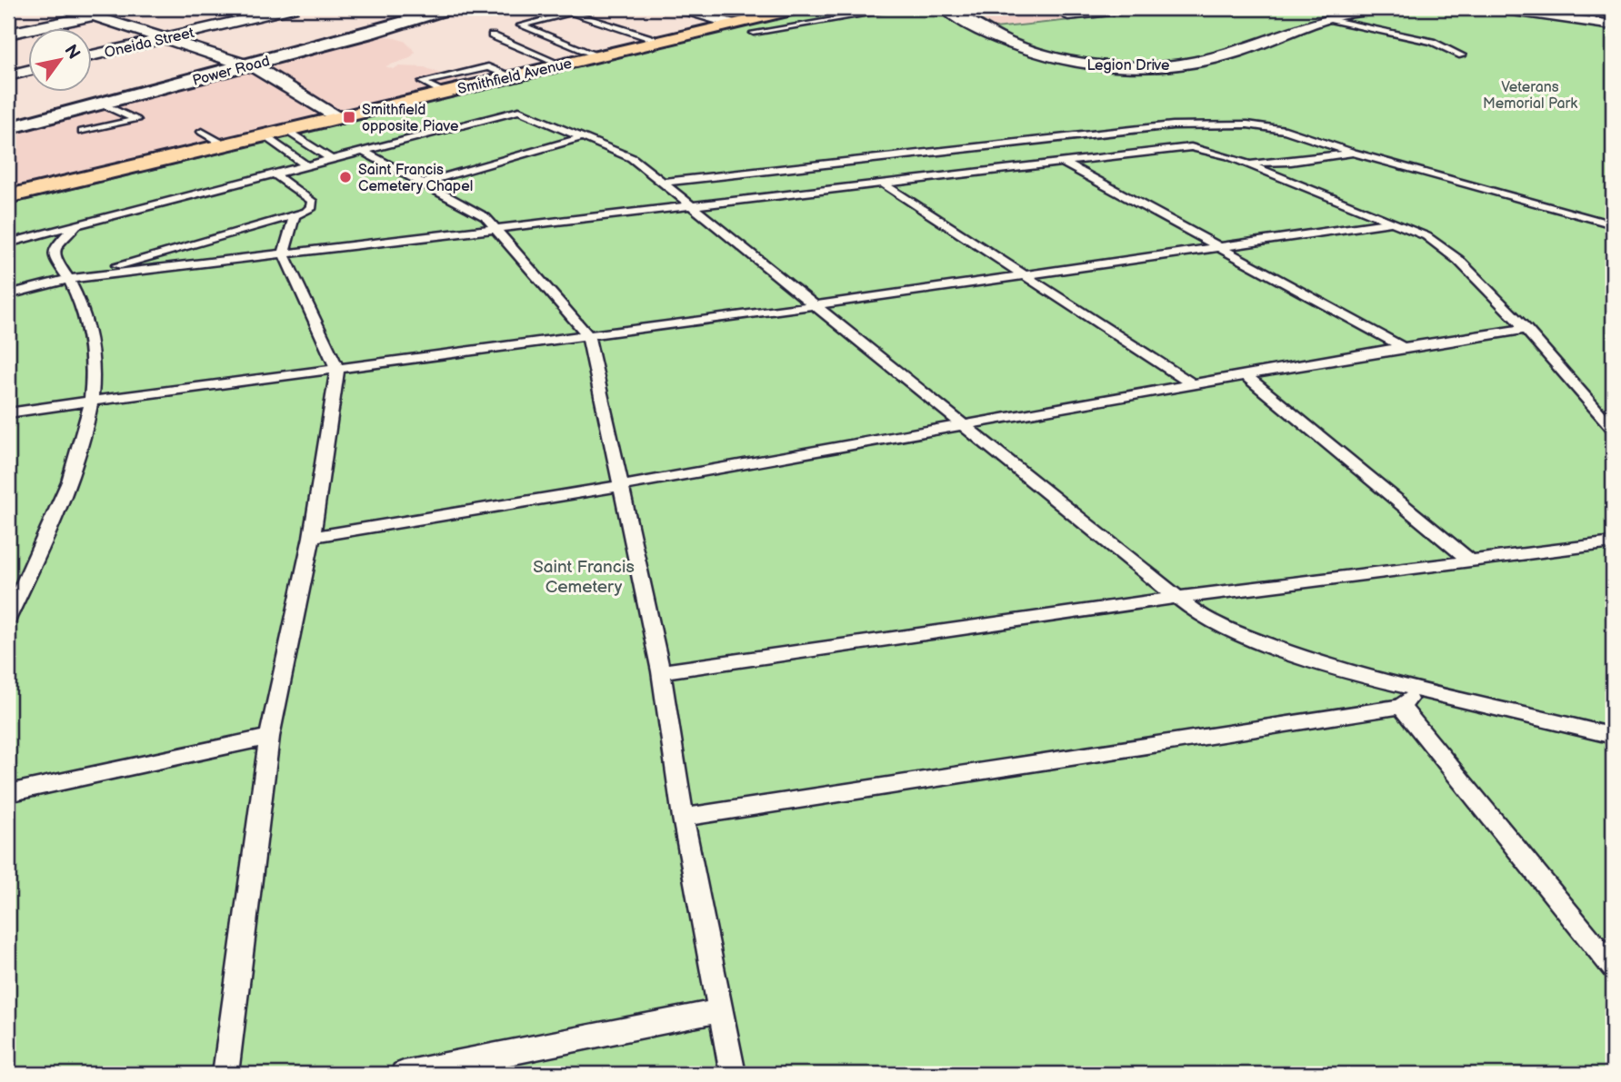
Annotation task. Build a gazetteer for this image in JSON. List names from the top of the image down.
{
  "streets": {
    "main road": ["Power Road", "Smithfield Avenue"],
    "street": ["Oneida Street", "Legion Drive"]
  },
  "parks": ["Veterans Memorial Park", "Saint Francis Cemetery"],
  "places": {
    "transit": ["Smithfield opposite Piave"],
    "other": ["Saint Francis Cemetery Chapel"]
  },
  "north": "top right"
}
